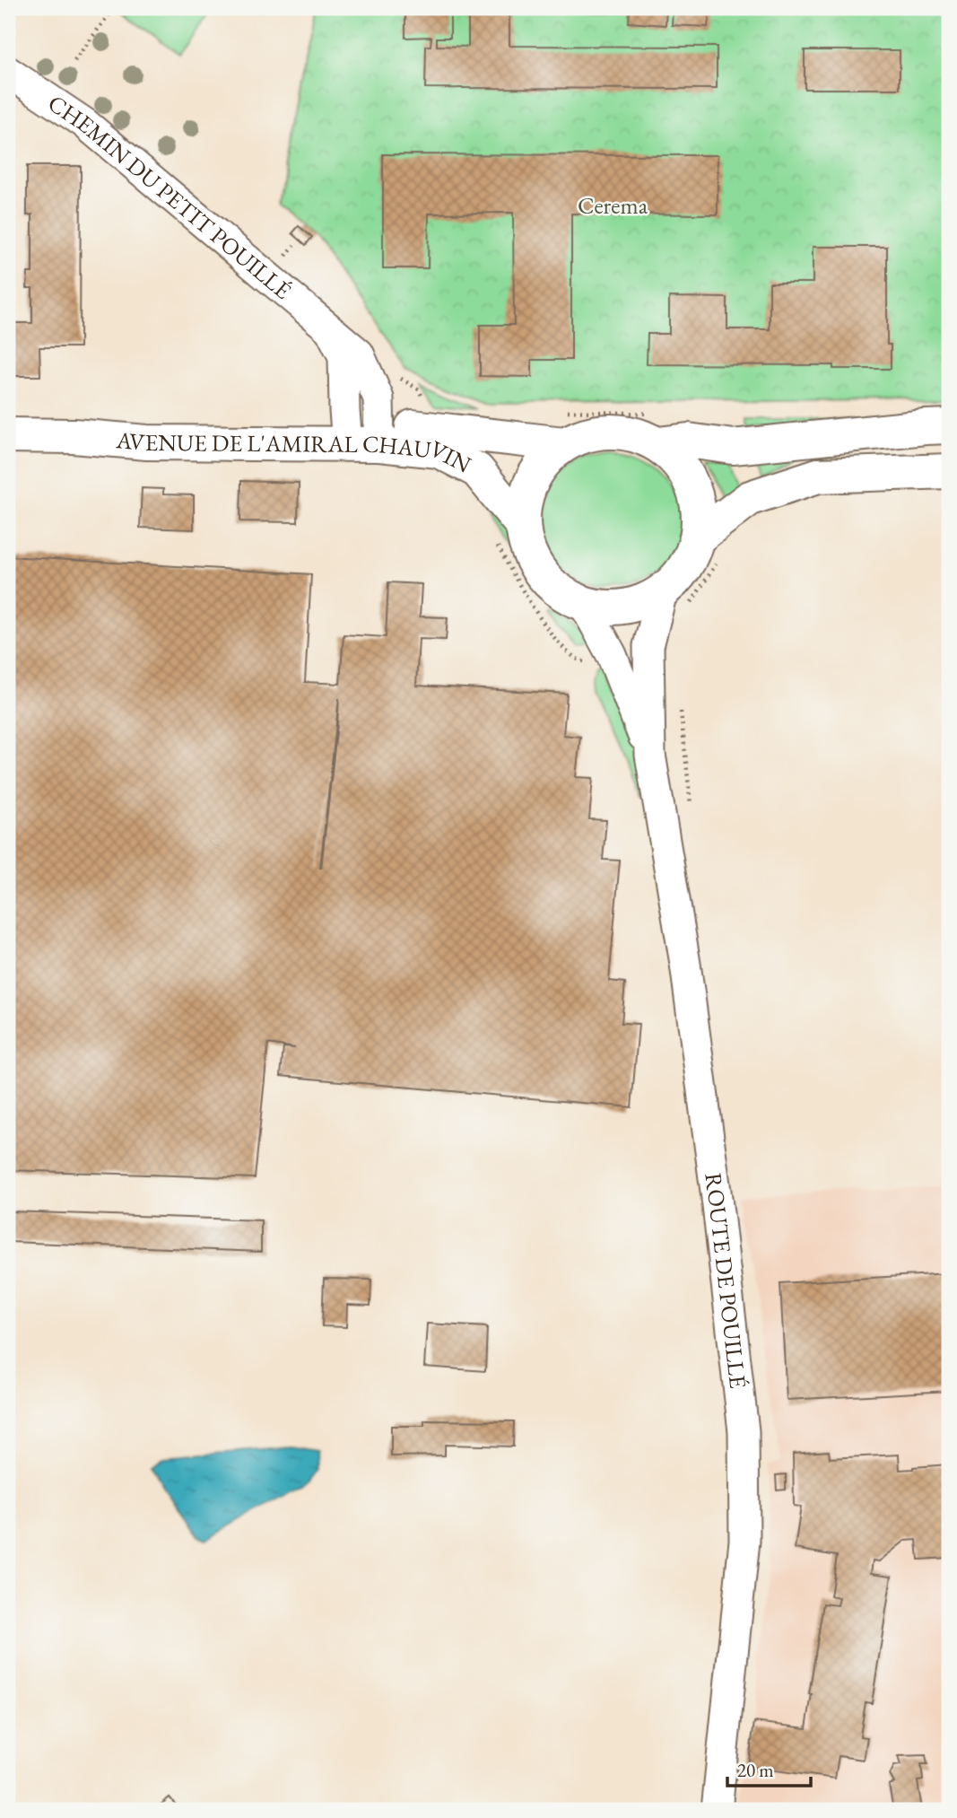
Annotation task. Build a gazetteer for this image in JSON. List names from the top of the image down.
{
  "streets": {
    "main road": ["AVENUE DE L'AMIRAL CHAUVIN"],
    "street": ["CHEMIN DU PETIT POUILLÉ", "ROUTE DE POUILLÉ"]
  },
  "crossings": [
    ["CHEMIN DU PETIT POUILLÉ", "AVENUE DE L'AMIRAL CHAUVIN"],
    ["AVENUE DE L'AMIRAL CHAUVIN", "ROUTE DE POUILLÉ"]
  ],
  "parks": ["Cerema"],
  "scale_bar": "20 m"
}
